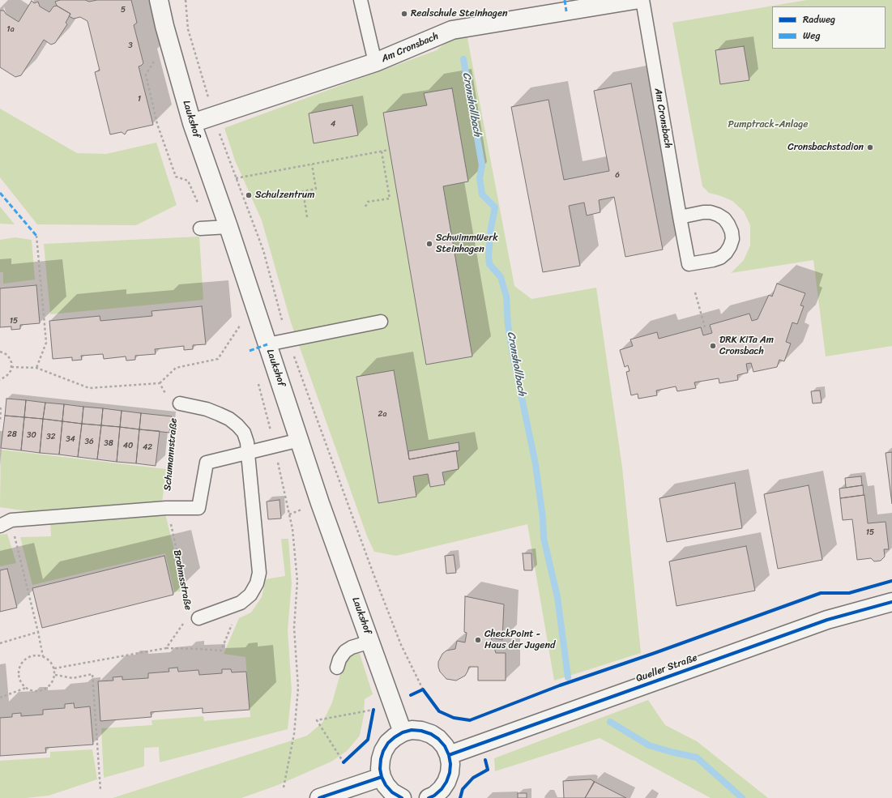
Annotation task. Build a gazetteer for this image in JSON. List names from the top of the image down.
{
  "streets": {
    "street": ["Am Cronsbach", "Laukshof", "Queller Straße"],
    "lane": ["Schumannstraße", "Brahmsstraße"]
  },
  "crossings": [
    ["Am Cronsbach", "Laukshof"],
    ["Schumannstraße", "Brahmsstraße"]
  ],
  "water": ["Cronshollbach"],
  "parks": ["Pumptrack-Anlage"],
  "places": [
    "Realschule Steinhagen",
    "Cronsbachstadion",
    "Schulzentrum",
    "SchwimmWerk Steinhagen",
    "DRK KiTa Am Cronsbach",
    "CheckPoint - Haus der Jugend"
  ],
  "house_numbers": [
    "5",
    "1a",
    "3",
    "1",
    "4",
    "6",
    "15",
    "2a",
    "28",
    "30",
    "32",
    "34",
    "36",
    "38",
    "40",
    "42",
    "15"
  ],
  "legend": ["Radweg", "Weg"]
}
